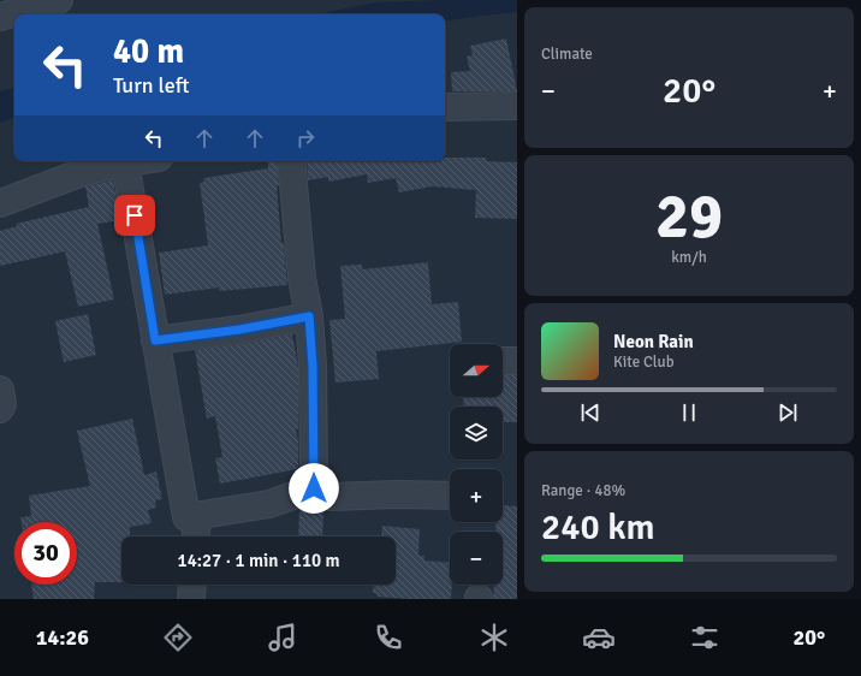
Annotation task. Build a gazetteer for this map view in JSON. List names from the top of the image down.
{
  "north": "right",
  "page": {
    "tile": [
      "Climate",
      ["29", "km/h"],
      ["Range · 48%", "240 km"]
    ],
    "turn": ["40 m", "Turn left"],
    "heat": ["−", "20°", "+"],
    "song": ["Neon Rain", "Kite Club"],
    "map_buttons": ["+", "−"],
    "limit": "30",
    "trip": "14:27 · 1 min · 110 m",
    "tabs": ["14:26", "20°"]
  }
}
